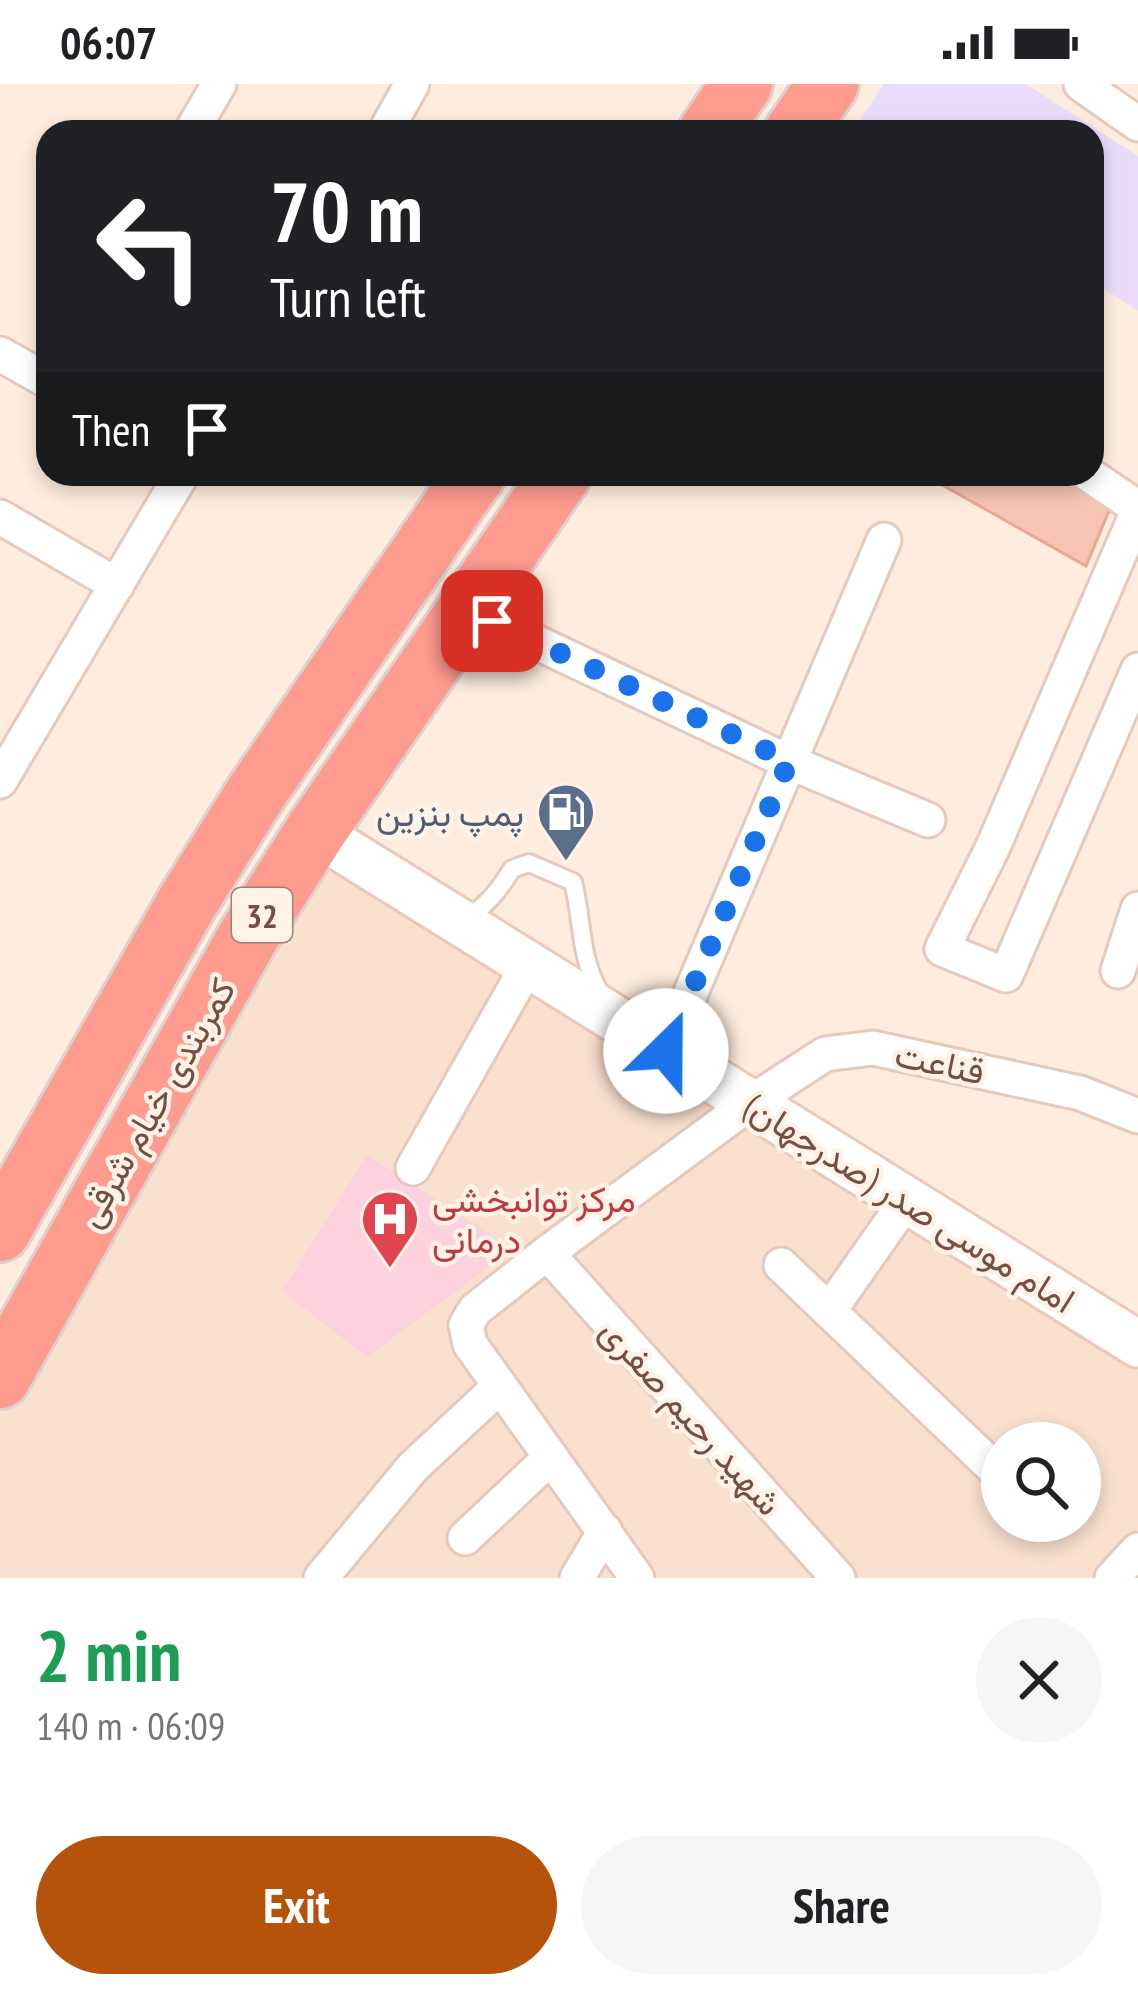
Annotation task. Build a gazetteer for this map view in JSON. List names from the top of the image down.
{
  "streets": {
    "highway": ["32", "کمربندی خیام شرقی"],
    "main road": ["(صدرجهان) امام موسی صدر"],
    "street": ["قناعت", "شهید رحیم صفری"]
  },
  "crossings": [
    ["قناعت", "(صدرجهان) امام موسی صدر"],
    ["قناعت", "شهید رحیم صفری"],
    ["کمربندی خیام شرقی", "(صدرجهان) امام موسی صدر"]
  ],
  "places": {
    "fuel station": ["پمپ بنزین"],
    "hospital": ["مرکز توانبخشی درمانی"]
  },
  "page": {
    "status": "06:07",
    "turn": ["70 m", "Turn left"],
    "then": "Then",
    "heading": ["2 min", "140 m · 06:09"],
    "buttons": ["Exit", "Share"]
  }
}
